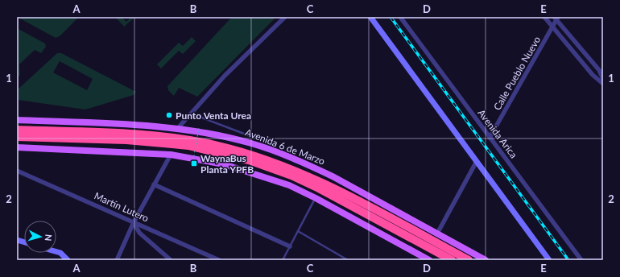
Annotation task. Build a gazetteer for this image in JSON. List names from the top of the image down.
{
  "streets": {
    "highway": ["Avenida 6 de Marzo"],
    "street": ["Calle Pueblo Nuevo", "Avenida Arica", "Martín Lutero"]
  },
  "crossings": [
    ["Calle Pueblo Nuevo", "Avenida Arica"]
  ],
  "places": {
    "other": ["Punto Venta Urea"],
    "transit": ["WaynaBus Planta YPFB"]
  },
  "north": "right",
  "grid": {
    "columns": [
      "A",
      "B",
      "C",
      "D",
      "E"
    ],
    "rows": ["1", "2"]
  }
}
